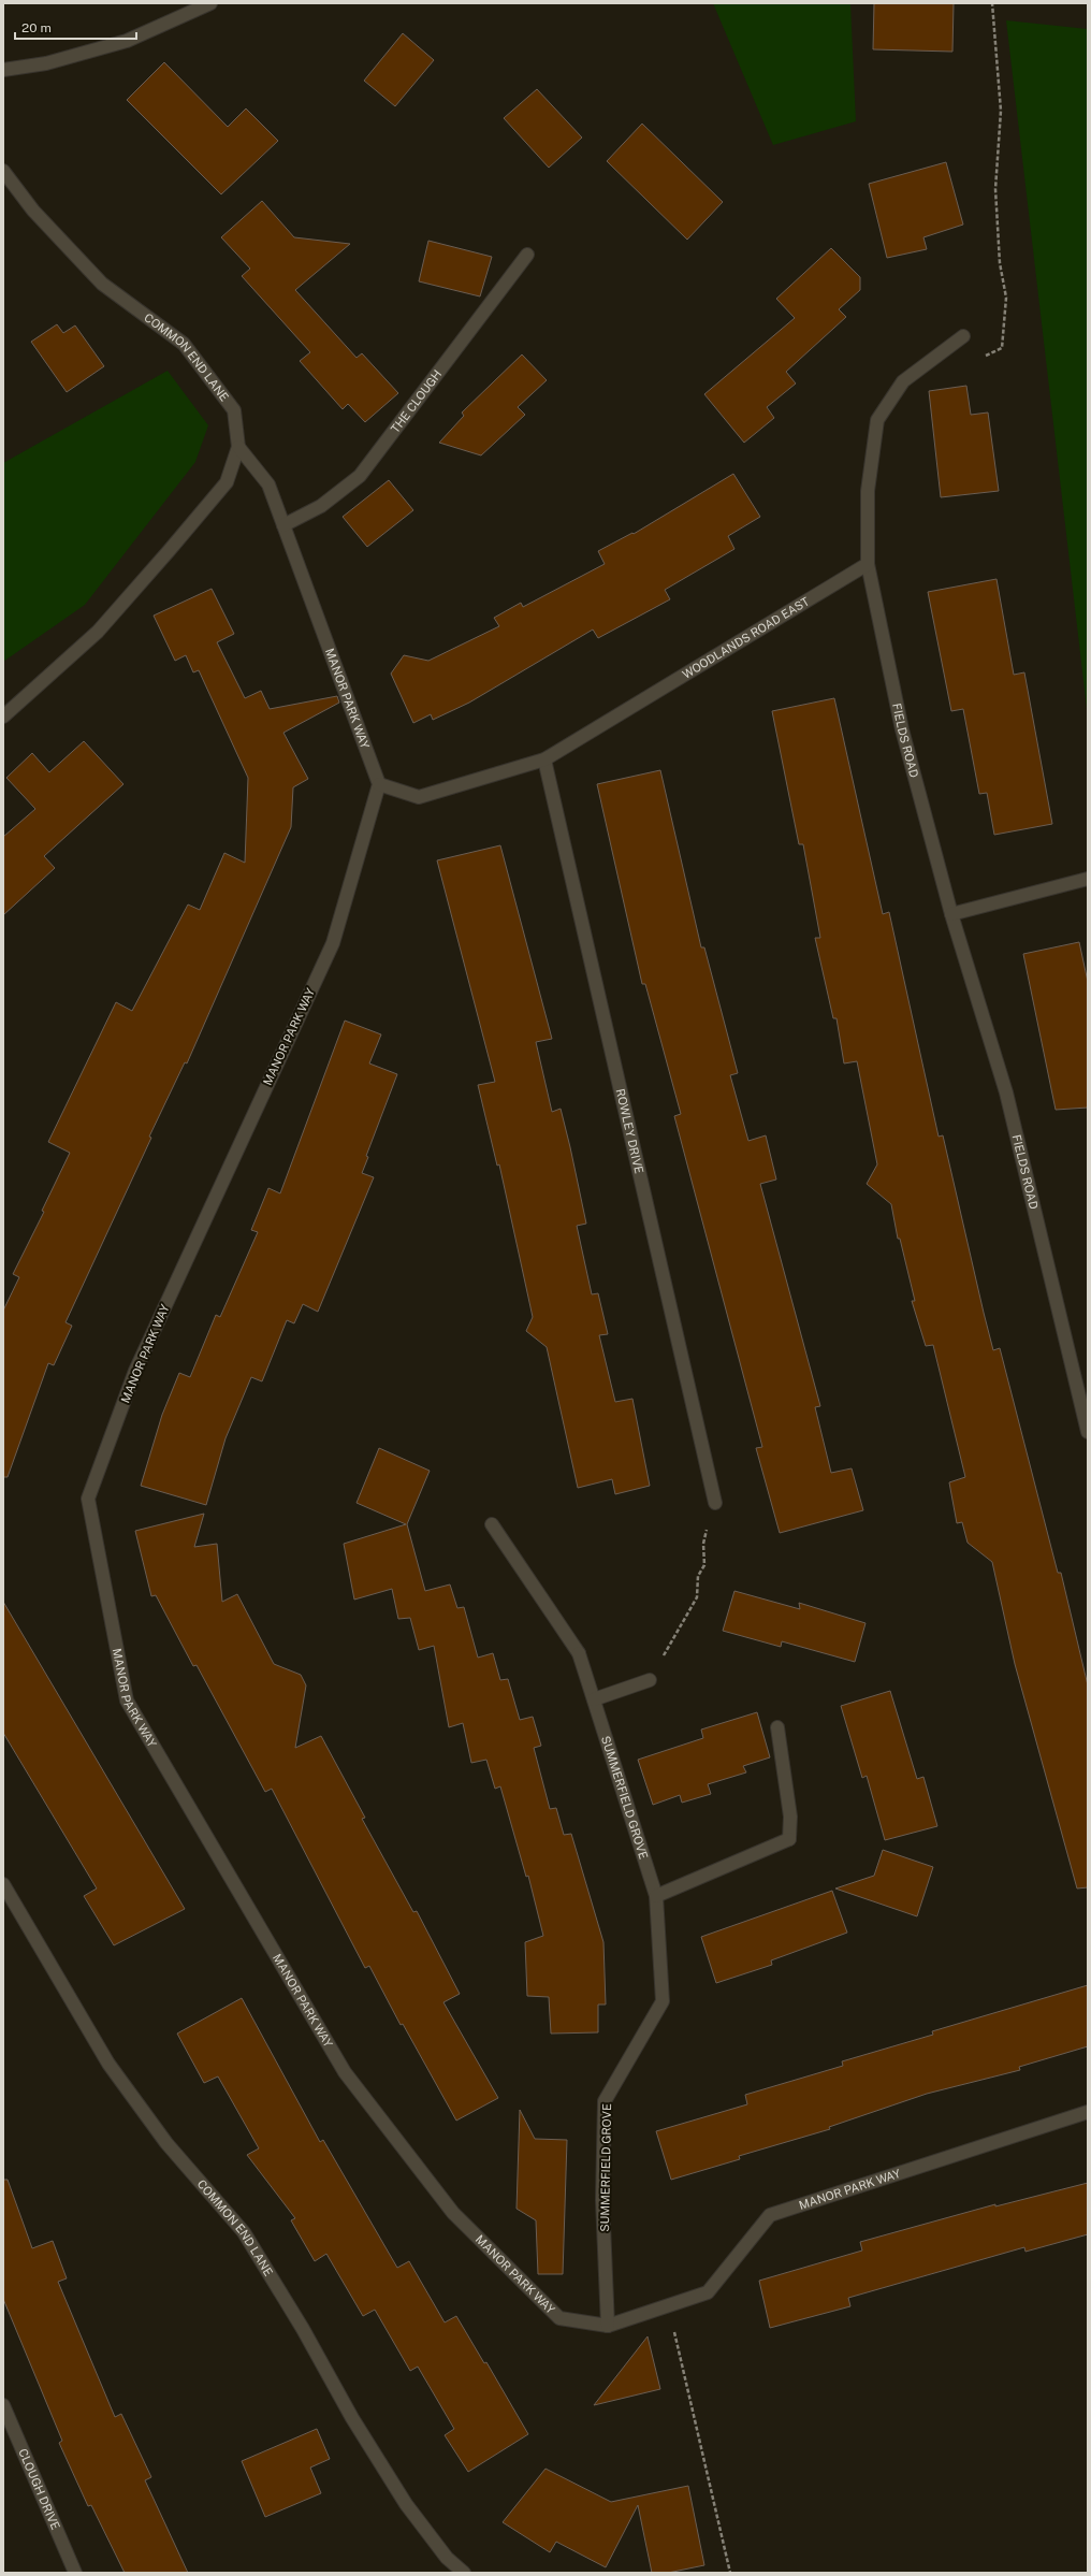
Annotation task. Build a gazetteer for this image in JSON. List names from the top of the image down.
{
  "streets": {
    "street": [
      "COMMON END LANE",
      "THE CLOUGH",
      "WOODLANDS ROAD EAST",
      "MANOR PARK WAY",
      "FIELDS ROAD",
      "ROWLEY DRIVE",
      "SUMMERFIELD GROVE",
      "CLOUGH DRIVE"
    ]
  },
  "crossings": [
    ["COMMON END LANE", "MANOR PARK WAY"],
    ["THE CLOUGH", "MANOR PARK WAY"],
    ["WOODLANDS ROAD EAST", "MANOR PARK WAY"],
    ["WOODLANDS ROAD EAST", "FIELDS ROAD"],
    ["WOODLANDS ROAD EAST", "ROWLEY DRIVE"],
    ["MANOR PARK WAY", "SUMMERFIELD GROVE"]
  ],
  "scale_bar": "20 m"
}
